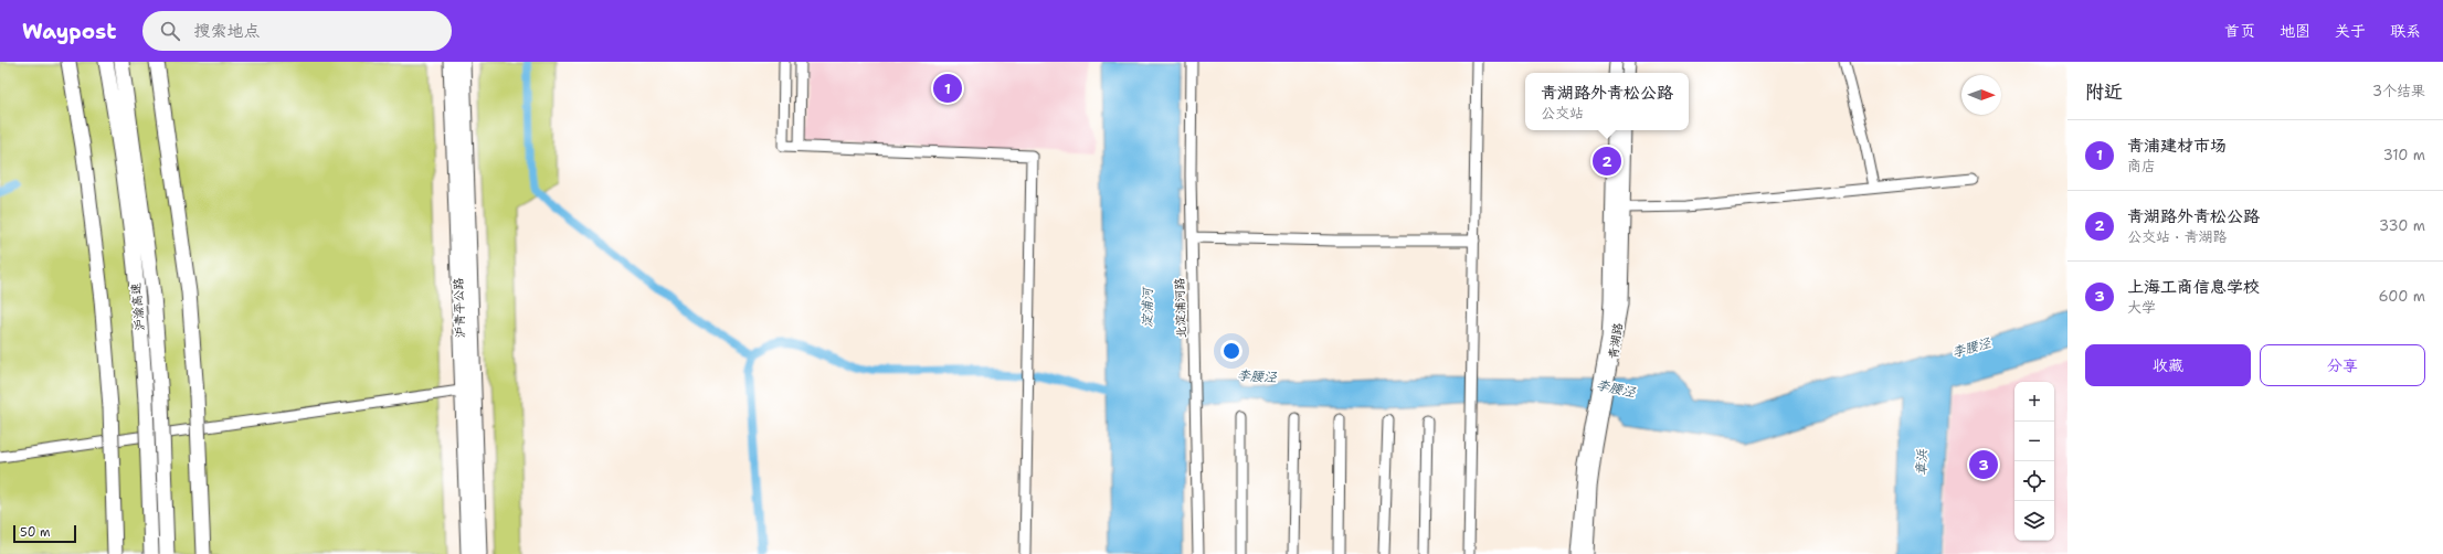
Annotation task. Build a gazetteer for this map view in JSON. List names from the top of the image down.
{
  "streets": {
    "highway": ["沪渝高速", "沪青平公路"],
    "main road": ["青湖路"],
    "street": ["北淀浦河路"]
  },
  "water": ["淀浦河", "李腰泾", "章浜"],
  "scale_bar": "50 m",
  "north": "right",
  "page": {
    "header": "Waypost",
    "search": "搜索地点",
    "nav": [
      "首页",
      "地图",
      "关于",
      "联系"
    ],
    "heading": ["附近", "3个结果"],
    "pins": ["1", "2", "3"],
    "popup": ["青湖路外青松公路", "公交站"],
    "list": [
      {
        "mark": "1",
        "name": "青浦建材市场",
        "note": "商店",
        "value": "310 m"
      },
      {
        "mark": "2",
        "name": "青湖路外青松公路",
        "note": "公交站 · 青湖路",
        "value": "330 m"
      },
      {
        "mark": "3",
        "name": "上海工商信息学校",
        "note": "大学",
        "value": "600 m"
      }
    ],
    "buttons": ["收藏", "分享"],
    "map_buttons": ["+", "−"],
    "scale": "50 m"
  }
}
